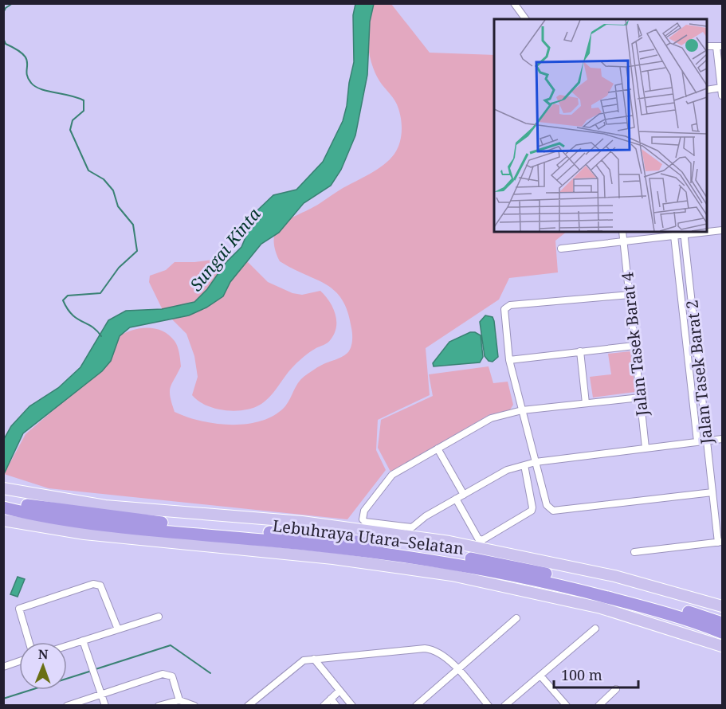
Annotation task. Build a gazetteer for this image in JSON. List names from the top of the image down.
{
  "streets": {
    "highway": ["Lebuhraya Utara–Selatan"],
    "street": ["Jalan Tasek Barat 4", "Jalan Tasek Barat 2"]
  },
  "water": ["Sungai Kinta"],
  "scale_bar": "100 m",
  "north": "top"
}
